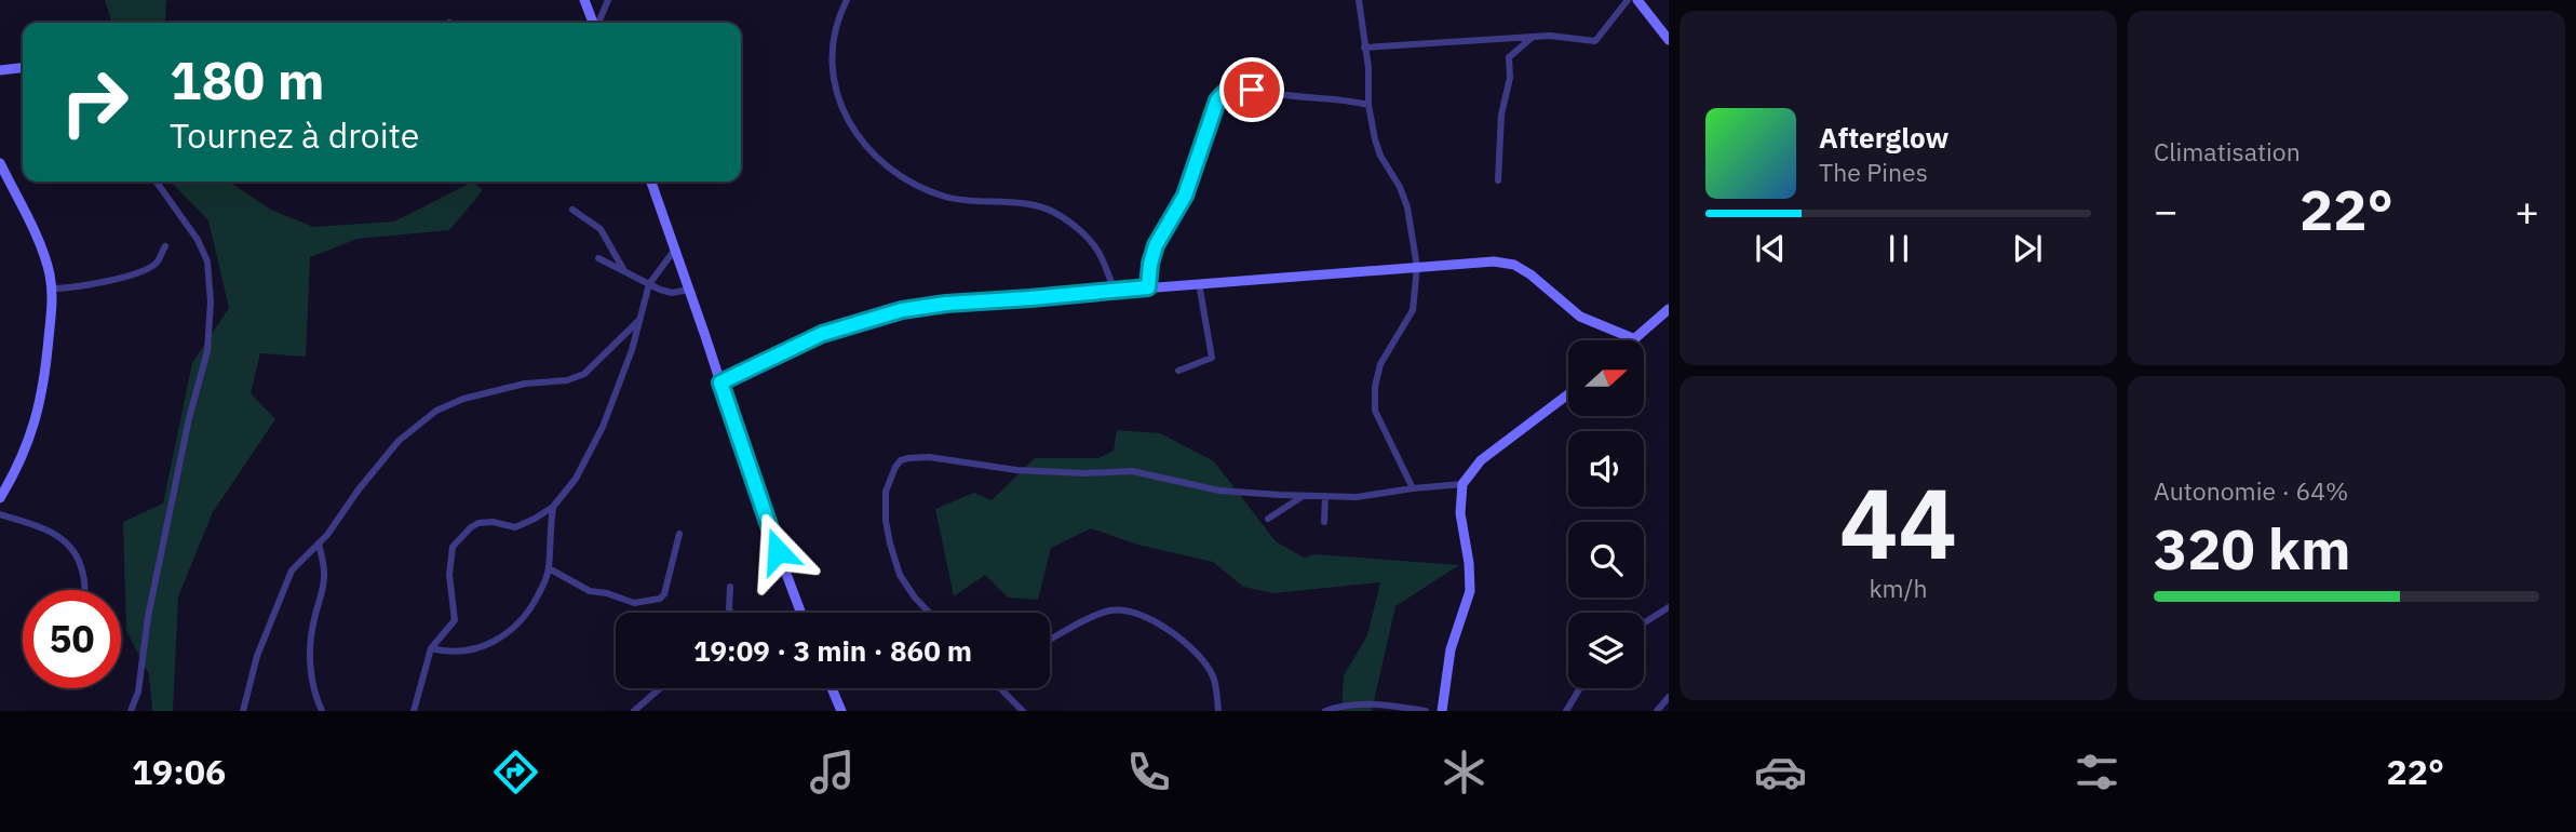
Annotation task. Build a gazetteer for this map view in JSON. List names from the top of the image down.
{
  "north": "right",
  "page": {
    "tile": [
      "Climatisation",
      ["44", "km/h"],
      ["Autonomie · 64%", "320 km"]
    ],
    "turn": ["180 m", "Tournez à droite"],
    "song": ["Afterglow", "The Pines"],
    "heat": ["−", "22°", "+"],
    "limit": "50",
    "trip": "19:09 · 3 min · 860 m",
    "tabs": ["19:06", "22°"]
  }
}
